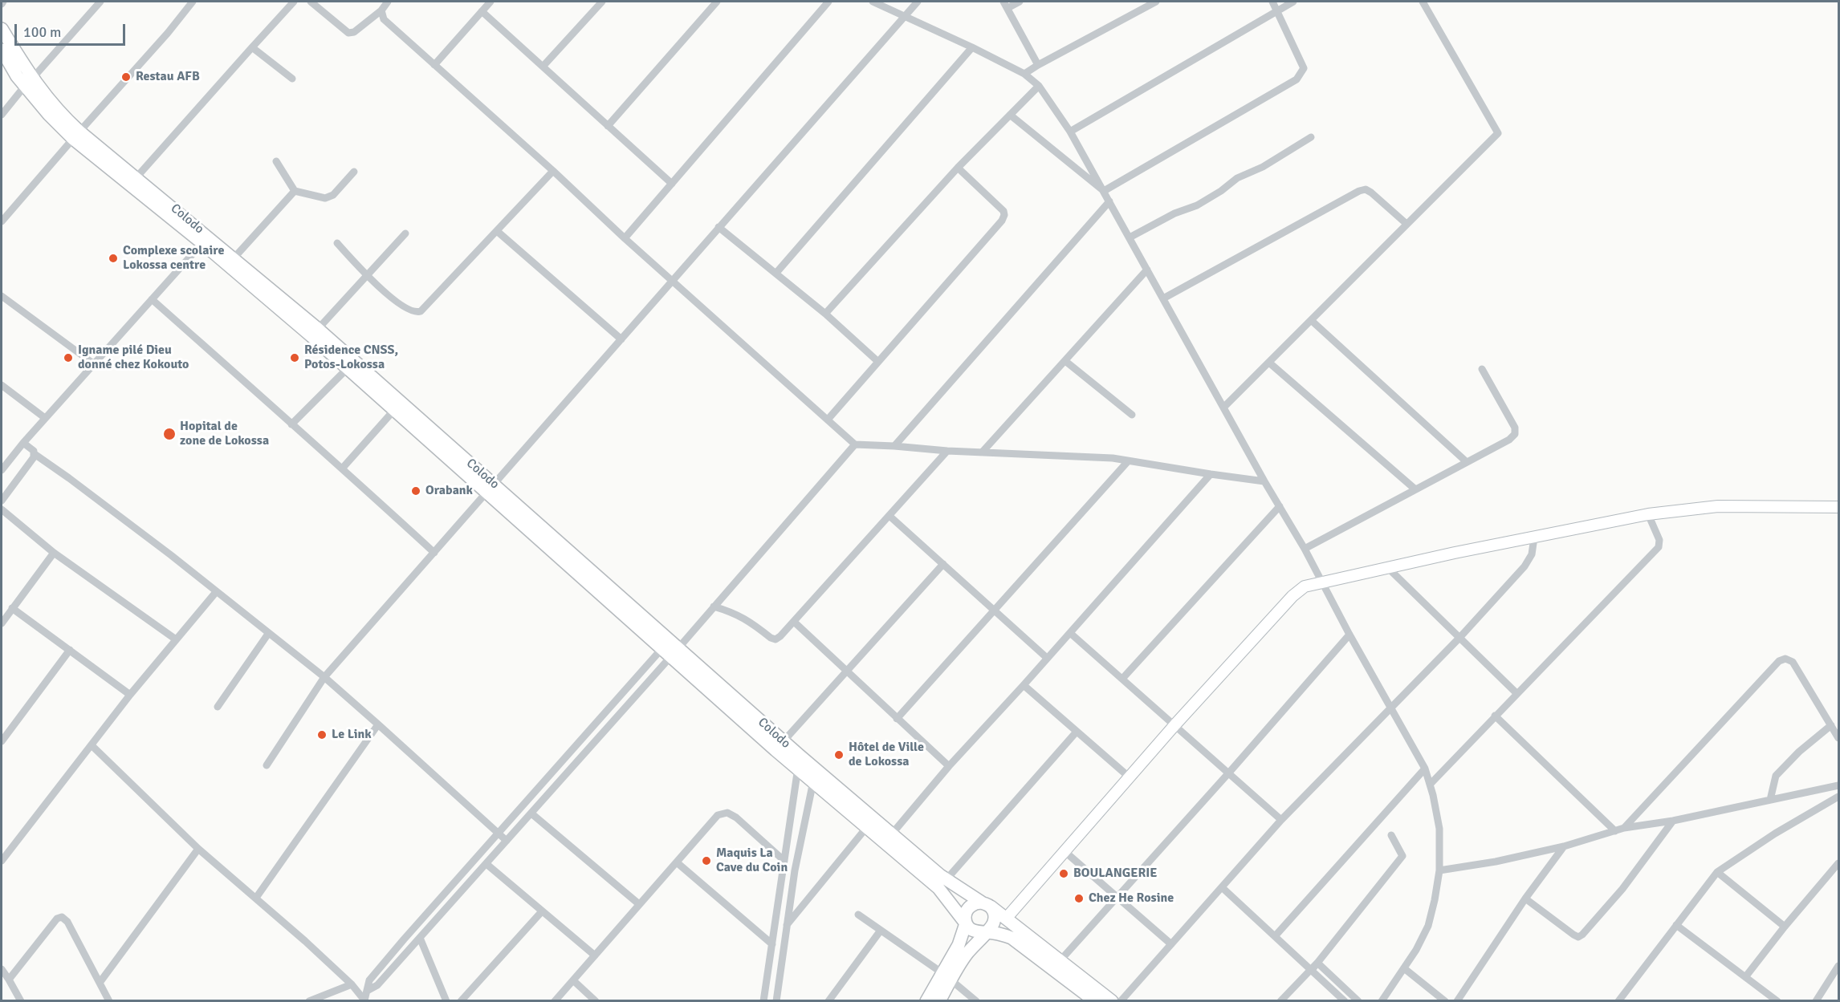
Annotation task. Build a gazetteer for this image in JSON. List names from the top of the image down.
{
  "streets": {
    "main road": ["Colodo"]
  },
  "places": [
    "Restau AFB",
    "Complexe scolaire Lokossa centre",
    "Igname pilé Dieu donné chez Kokouto",
    "Résidence CNSS, Potos-Lokossa",
    "Hopital de zone de Lokossa",
    "Orabank",
    "Le Link",
    "Hôtel de Ville de Lokossa",
    "Maquis La Cave du Coin",
    "BOULANGERIE",
    "Chez He Rosine"
  ],
  "scale_bar": "100 m"
}
